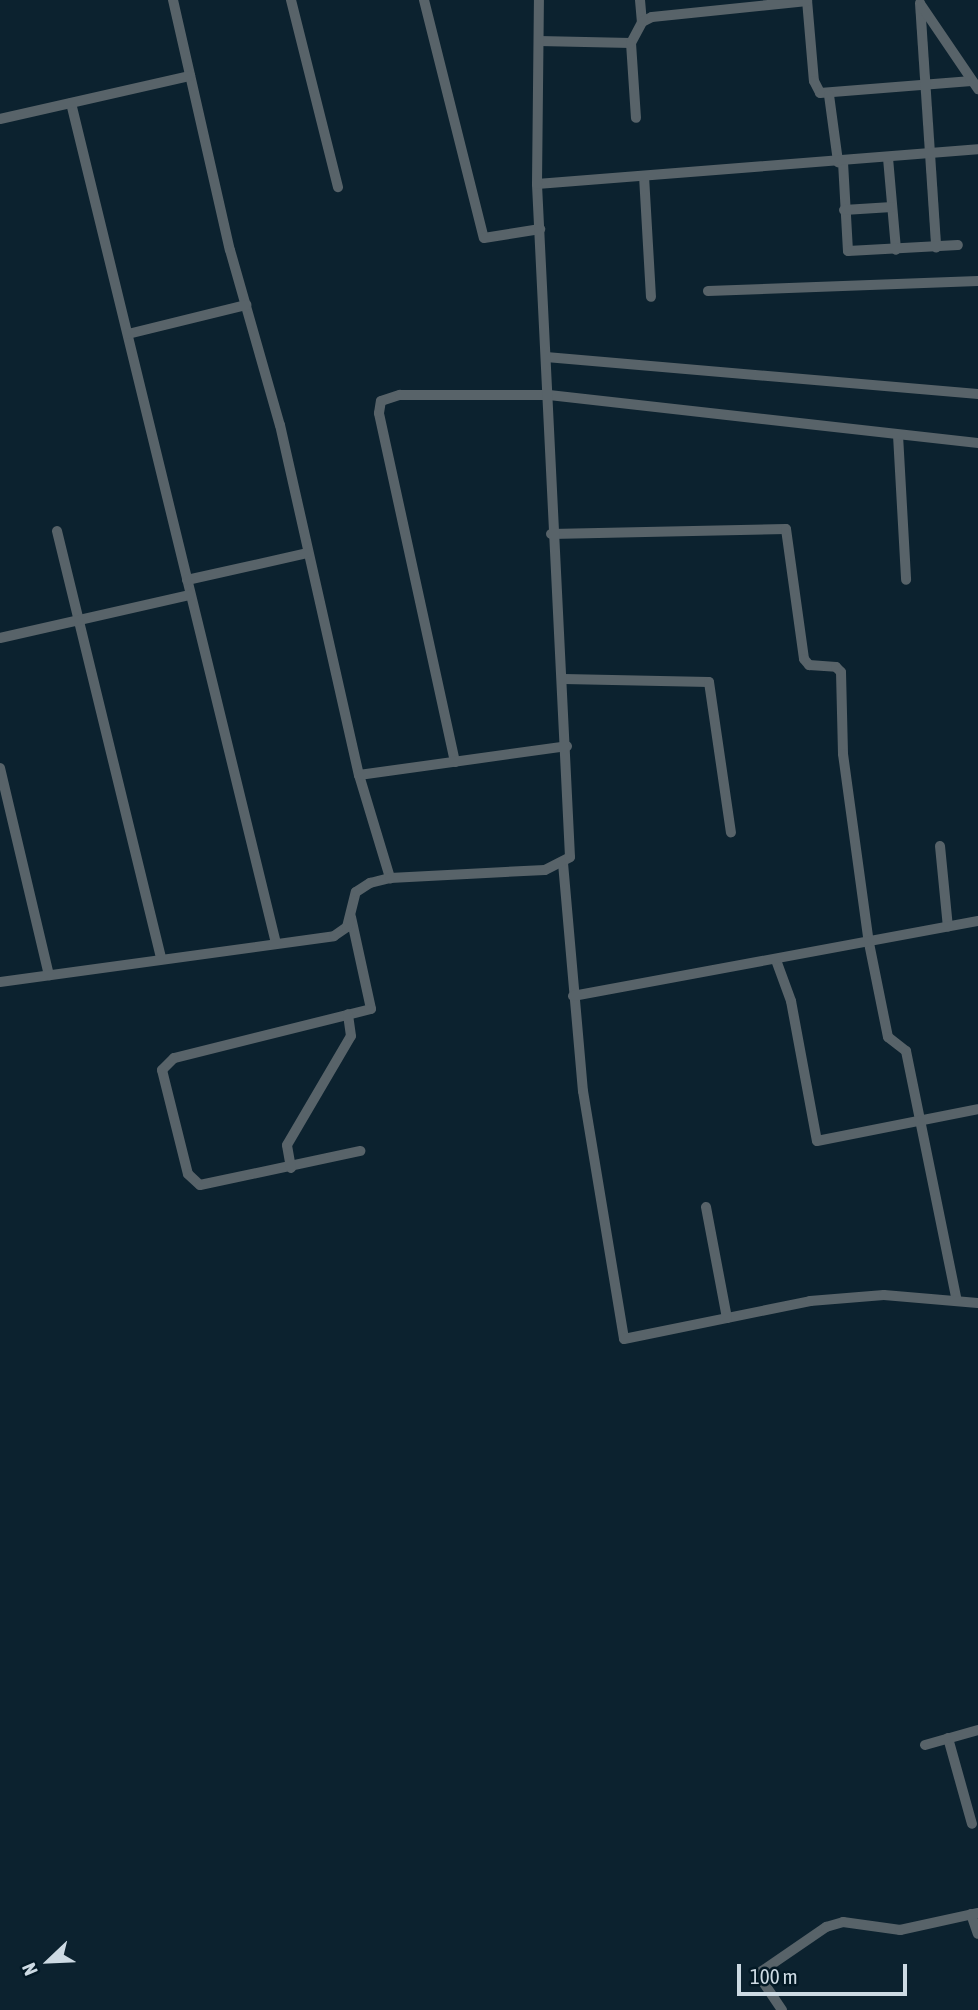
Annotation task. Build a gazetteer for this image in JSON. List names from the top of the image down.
{
  "scale_bar": "100 m",
  "north": "bottom left"
}
